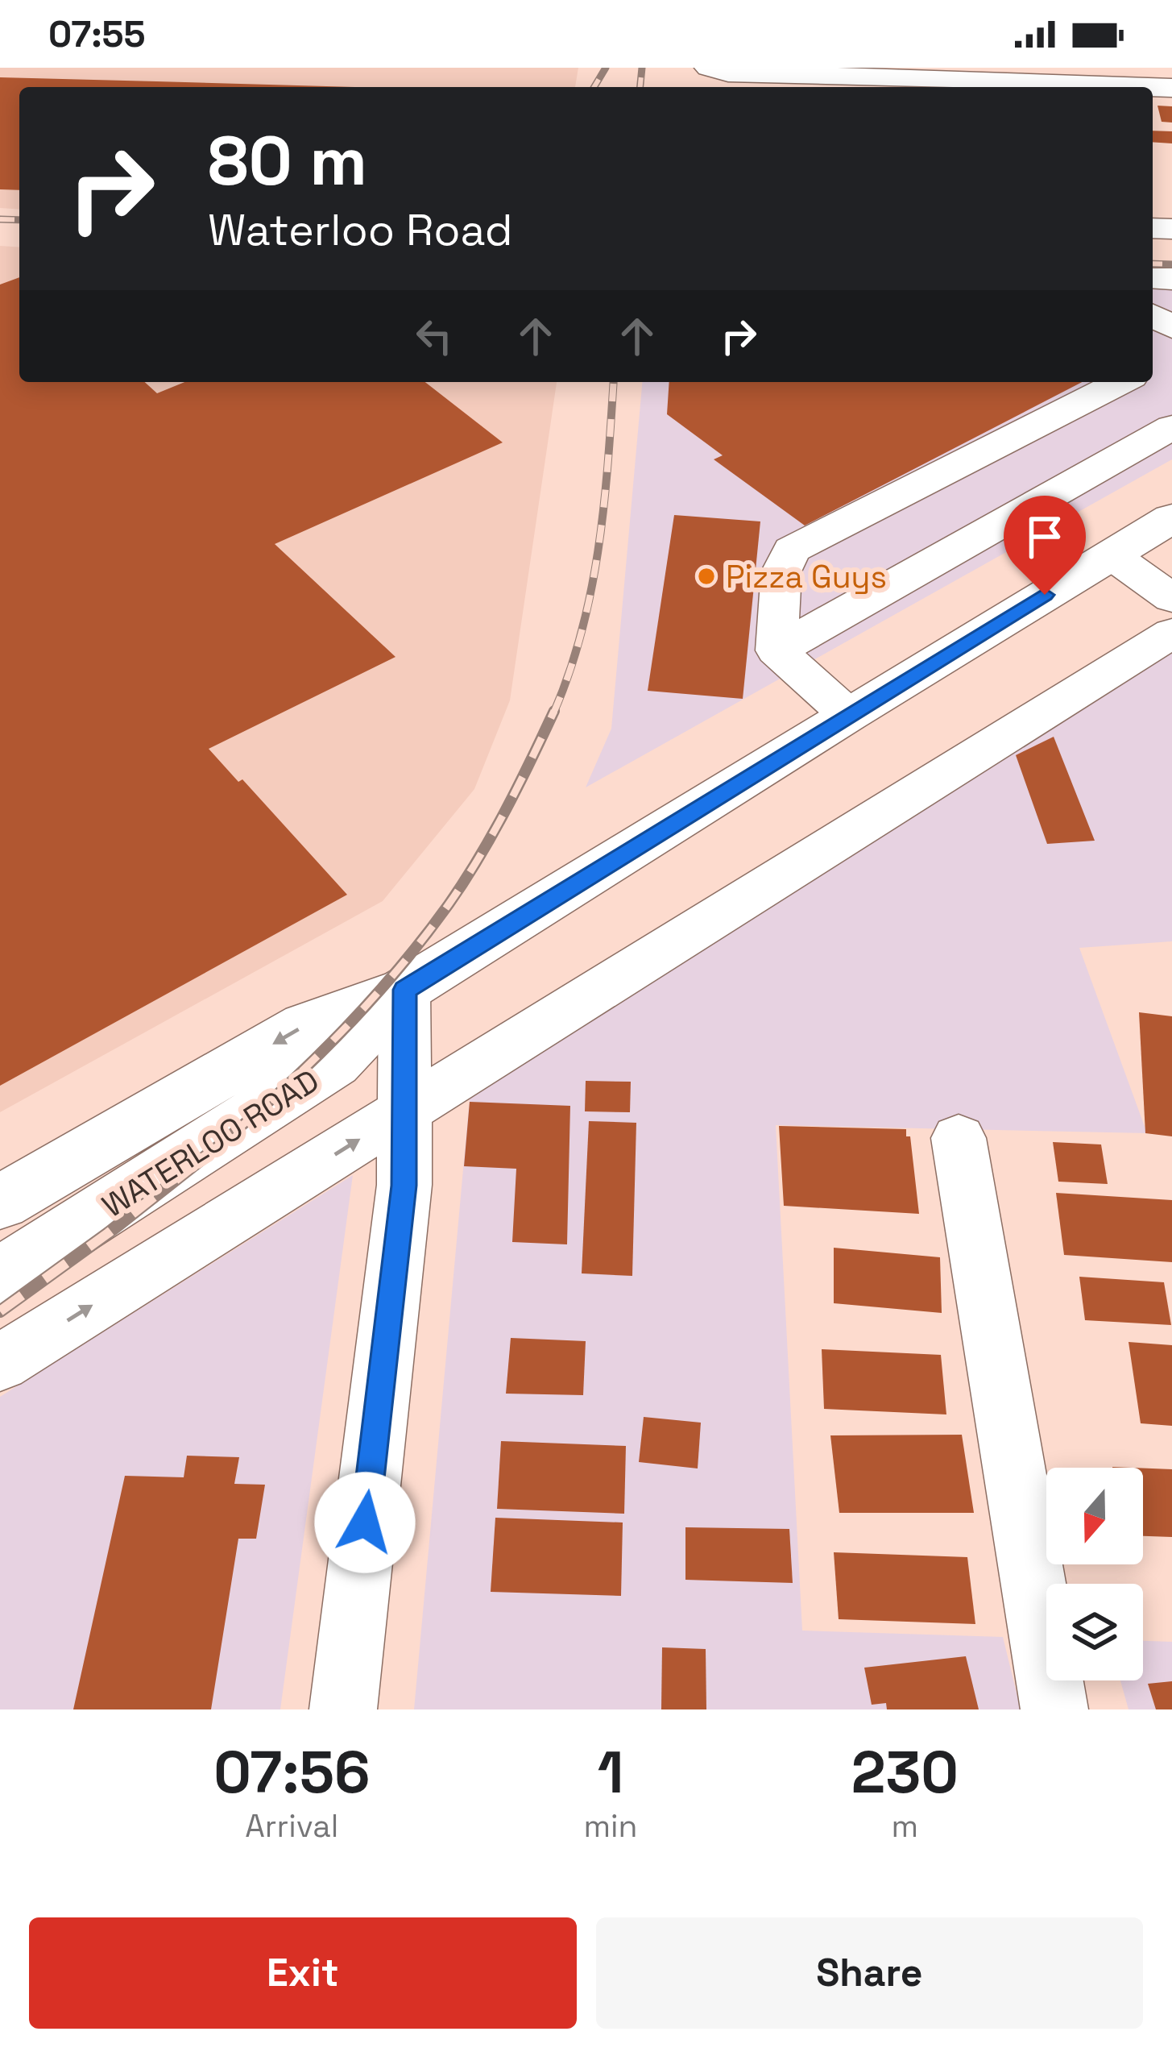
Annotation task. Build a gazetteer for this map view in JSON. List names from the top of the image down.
{
  "streets": {
    "main road": ["WATERLOO ROAD"]
  },
  "places": ["Pizza Guys"],
  "north": "bottom",
  "page": {
    "status": "07:55",
    "turn": ["80 m", "Waterloo Road"],
    "eta": [
      "07:56",
      "Arrival",
      "1",
      "min",
      "230",
      "m"
    ],
    "buttons": ["Exit", "Share"]
  }
}
